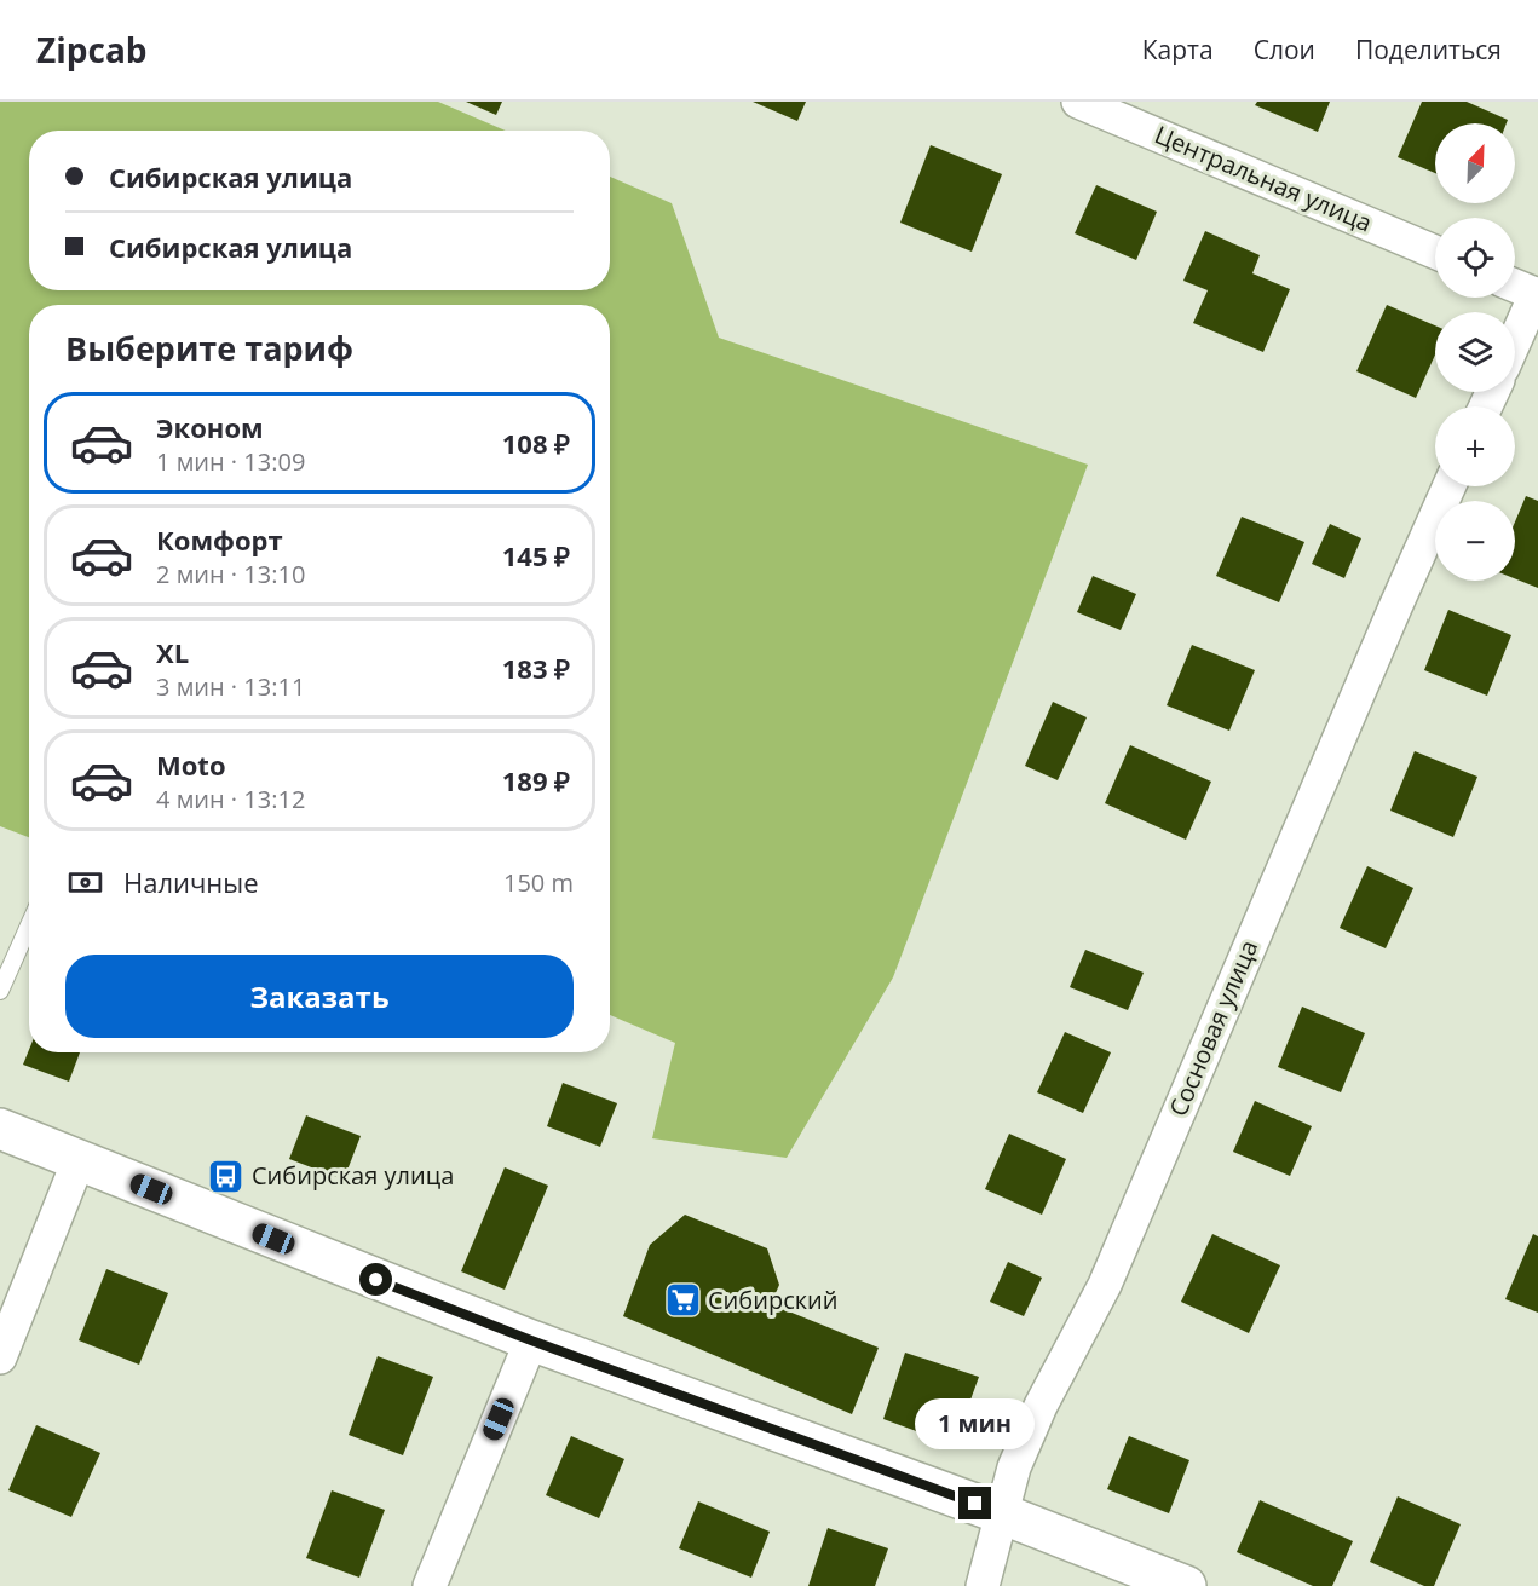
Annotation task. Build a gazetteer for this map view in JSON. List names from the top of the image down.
{
  "streets": {
    "street": ["Центральная улица", "Сосновая улица"]
  },
  "places": {
    "bus stop": ["Сибирская улица"],
    "supermarket": ["Сибирский"]
  },
  "north": "top right",
  "page": {
    "header": "Zipcab",
    "nav": ["Карта", "Слои", "Поделиться"],
    "map_buttons": ["+", "−"],
    "banner": ["Сибирская улица", "Сибирская улица"],
    "heading": "Выберите тариф",
    "list": [
      {
        "name": "Эконом",
        "note": "1 мин · 13:09",
        "value": "108 ₽"
      },
      {
        "name": "Комфорт",
        "note": "2 мин · 13:10",
        "value": "145 ₽"
      },
      {
        "name": "XL",
        "note": "3 мин · 13:11",
        "value": "183 ₽"
      },
      {
        "name": "Moto",
        "note": "4 мин · 13:12",
        "value": "189 ₽"
      }
    ],
    "pay": ["Наличные", "150 m"],
    "buttons": "Заказать",
    "bubble": "1 мин"
  }
}
